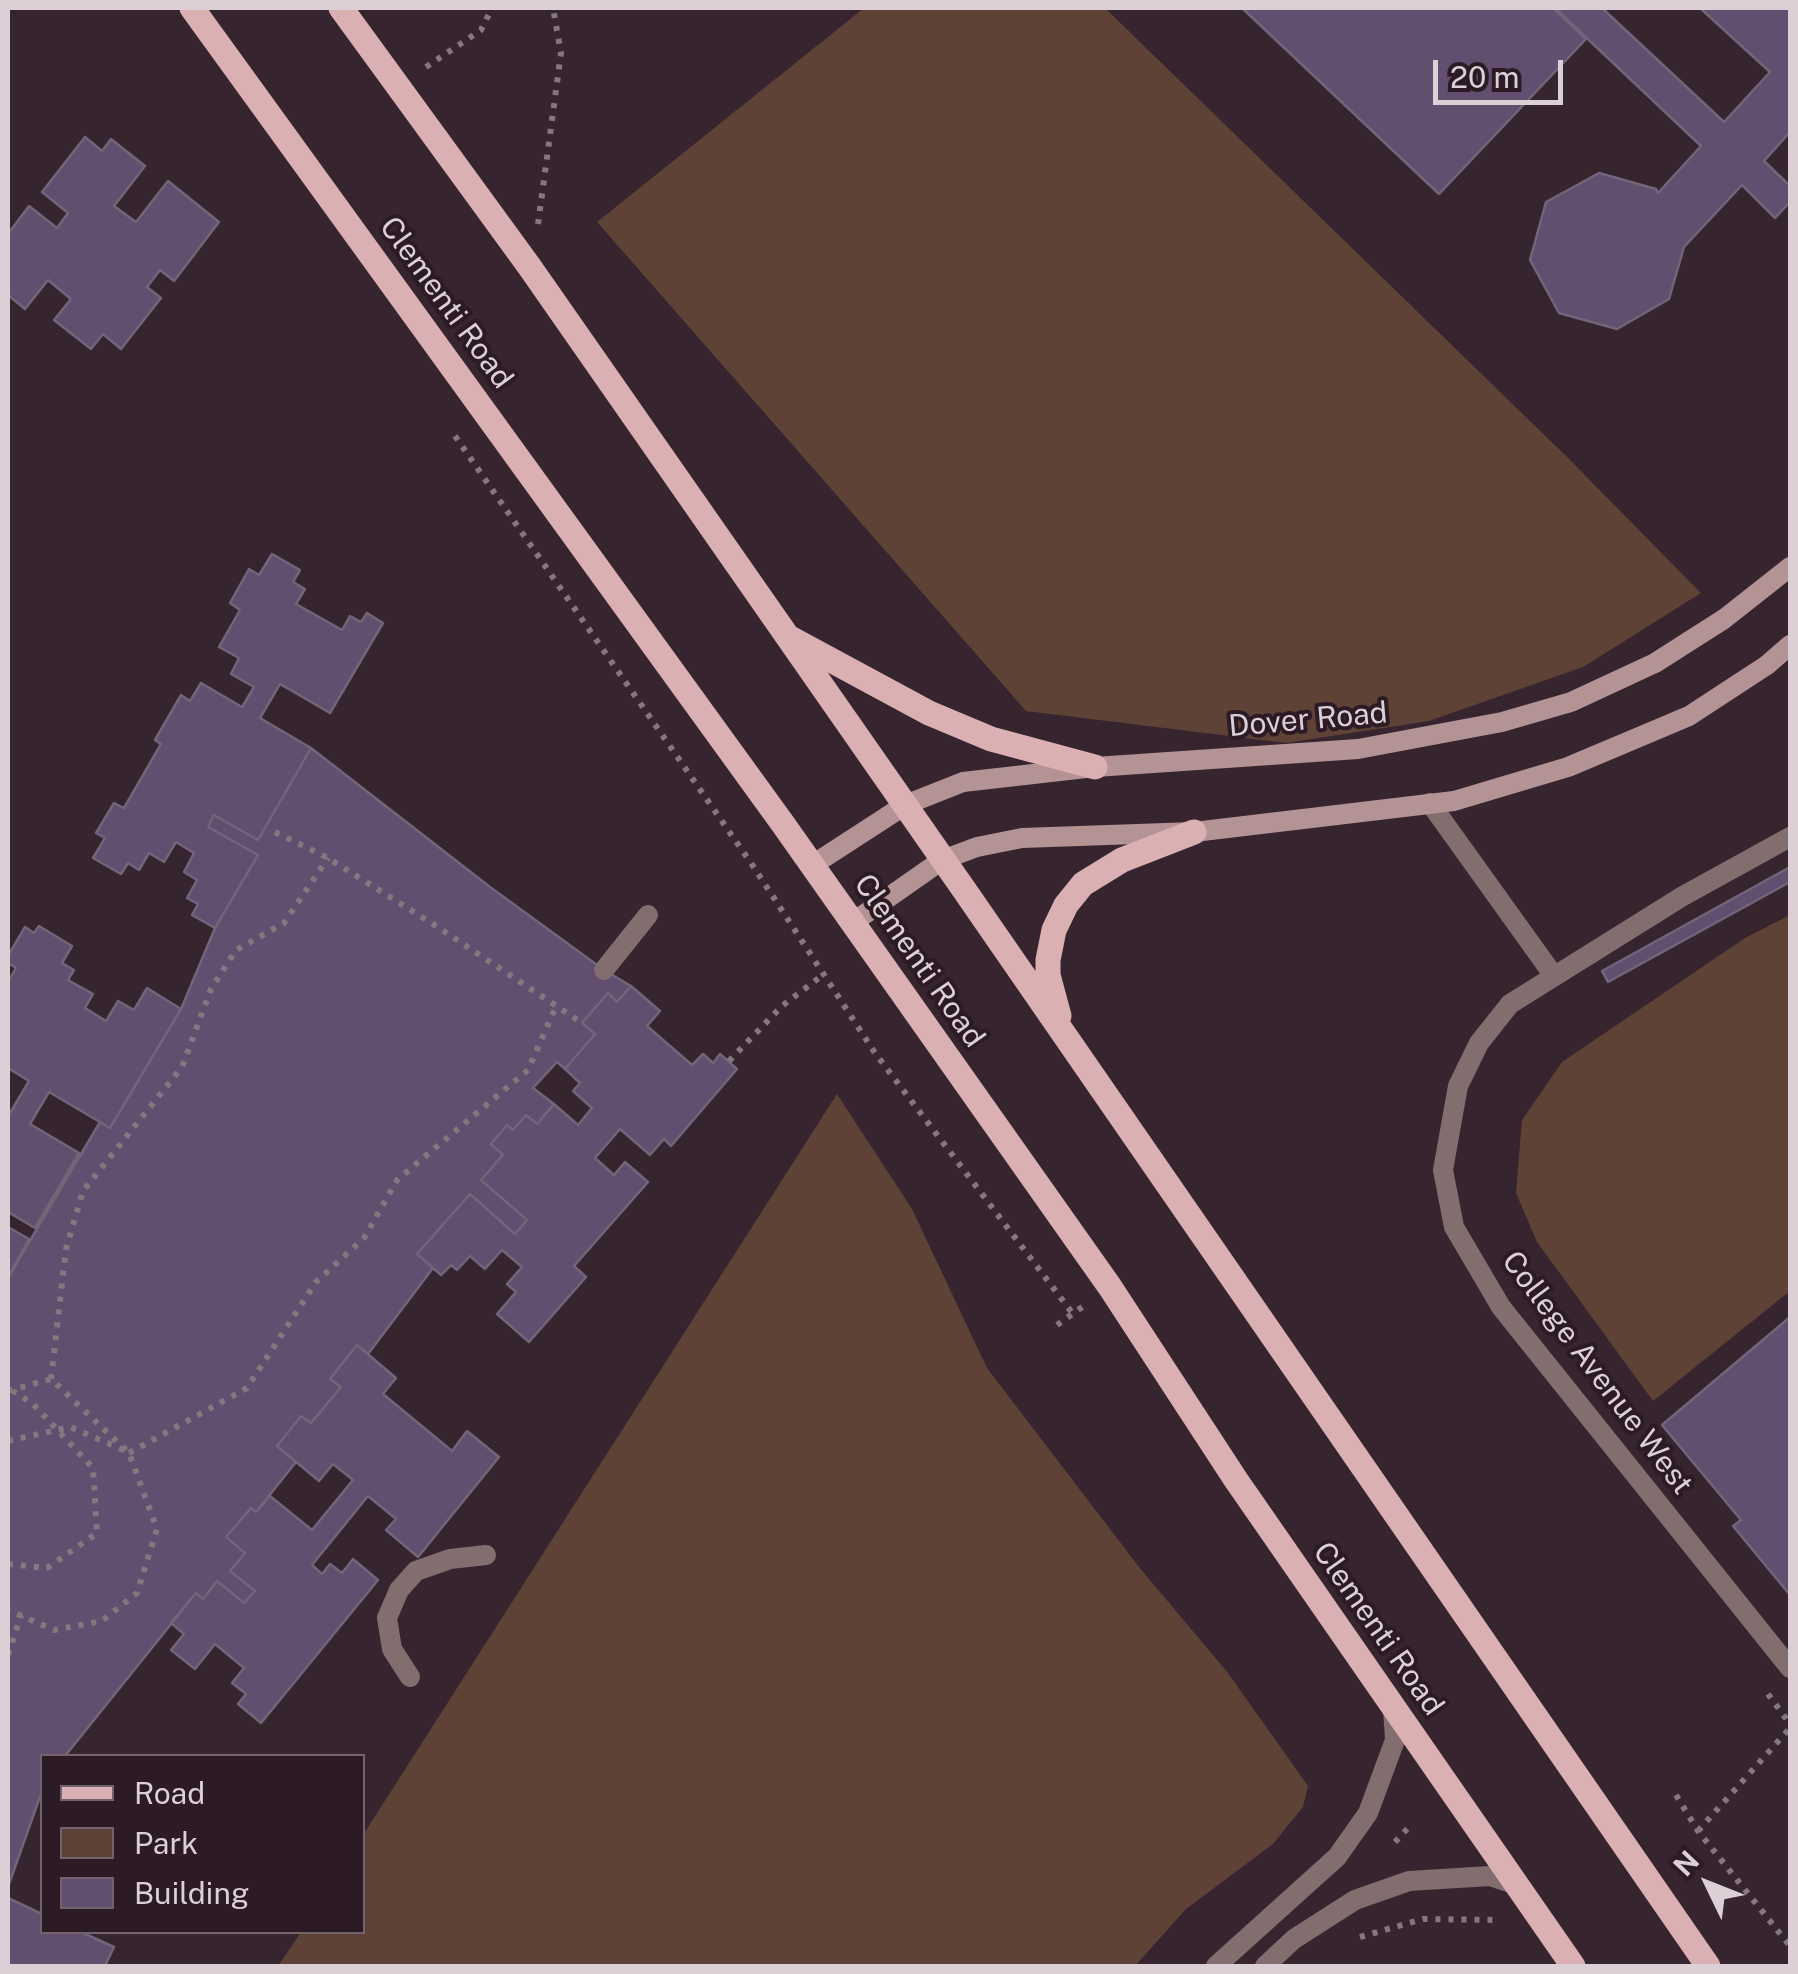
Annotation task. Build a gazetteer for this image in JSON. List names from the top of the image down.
{
  "streets": {
    "main road": ["Clementi Road"],
    "street": ["Dover Road", "College Avenue West"]
  },
  "crossings": [
    ["Clementi Road", "Dover Road"]
  ],
  "legend": ["Road", "Park", "Building"],
  "scale_bar": "20 m",
  "north": "top left"
}
